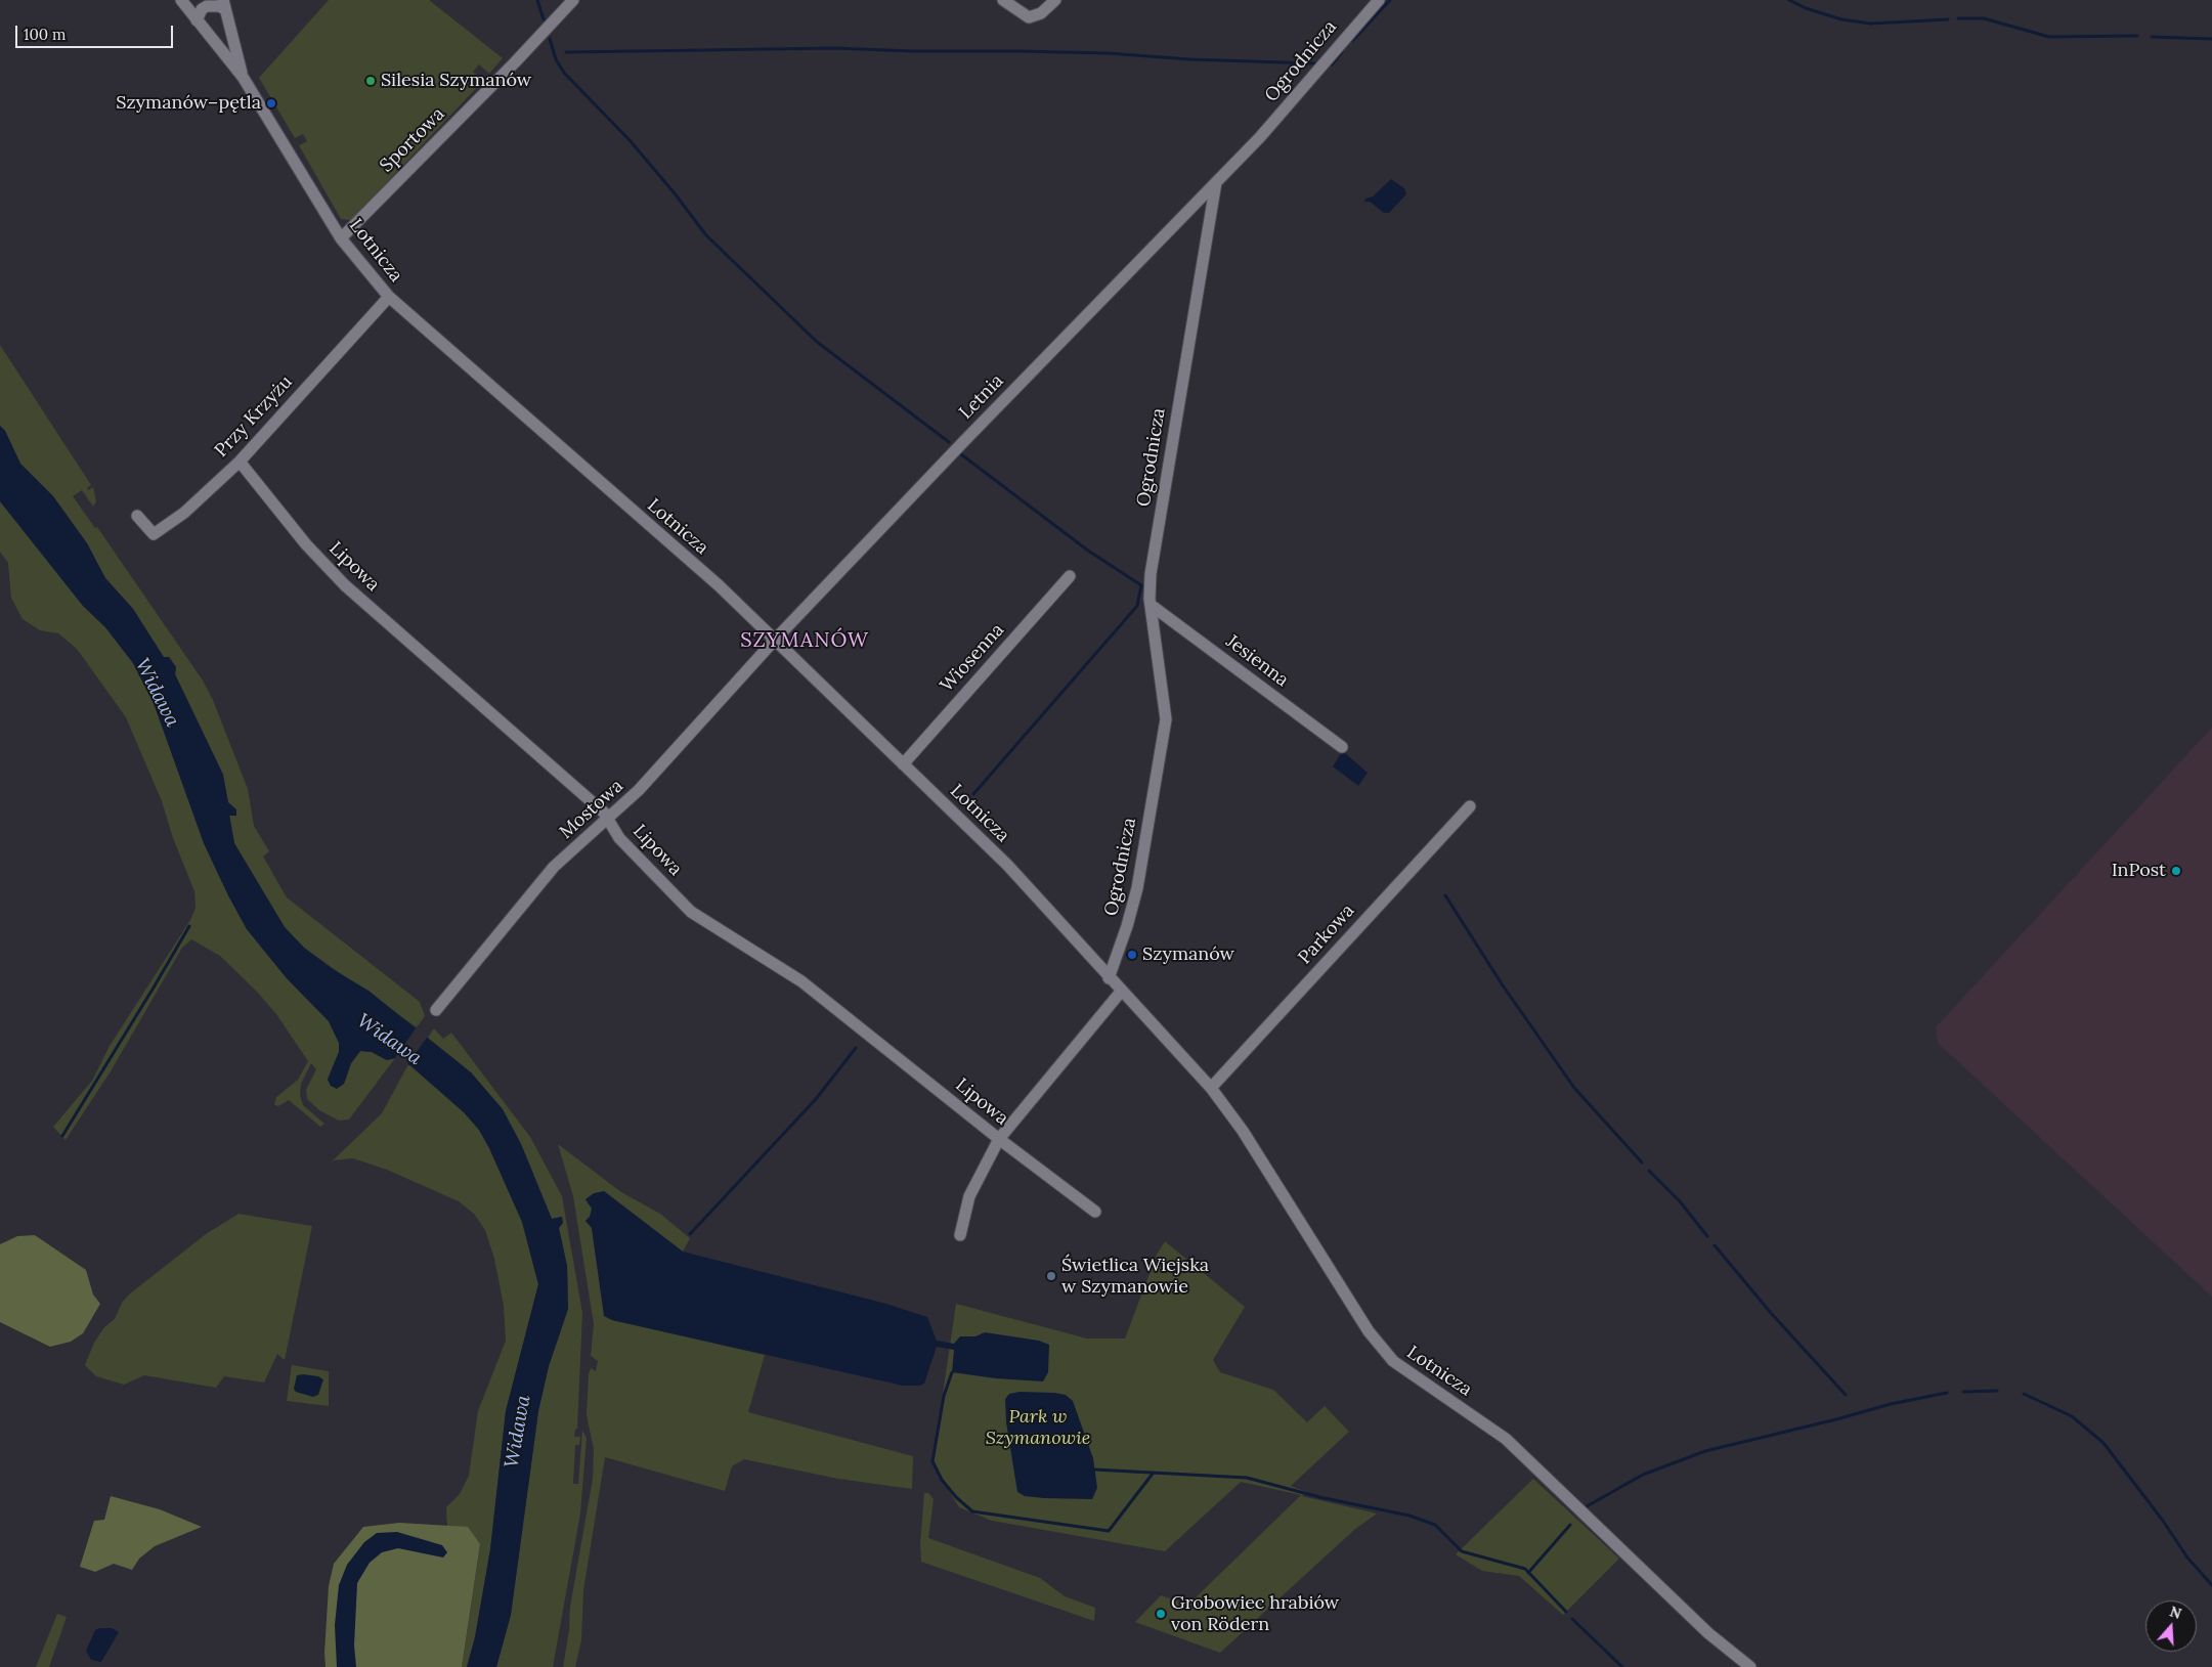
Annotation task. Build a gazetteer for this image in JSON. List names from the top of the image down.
{
  "streets": {
    "street": [
      "Ogrodnicza",
      "Sportowa",
      "Lotnicza",
      "Letnia",
      "Przy Krzyżu",
      "Lipowa",
      "Wiosenna",
      "Jesienna",
      "Mostowa",
      "Parkowa"
    ]
  },
  "crossings": [
    ["Ogrodnicza", "Lotnicza"],
    ["Ogrodnicza", "Letnia"],
    ["Ogrodnicza", "Lipowa"],
    ["Ogrodnicza", "Jesienna"],
    ["Sportowa", "Lotnicza"],
    ["Lotnicza", "Letnia"],
    ["Lotnicza", "Przy Krzyżu"],
    ["Lotnicza", "Wiosenna"],
    ["Lotnicza", "Mostowa"],
    ["Lotnicza", "Parkowa"],
    ["Letnia", "Mostowa"],
    ["Przy Krzyżu", "Lipowa"],
    ["Lipowa", "Mostowa"]
  ],
  "districts": ["SZYMANÓW"],
  "water": ["Widawa"],
  "parks": ["Park w Szymanowie"],
  "places": [
    "Silesia Szymanów",
    "Szymanów–pętla",
    "InPost",
    "Szymanów",
    "Świetlica Wiejska w Szymanowie",
    "Grobowiec hrabiów von Rödern"
  ],
  "scale_bar": "100 m",
  "north": "top"
}
